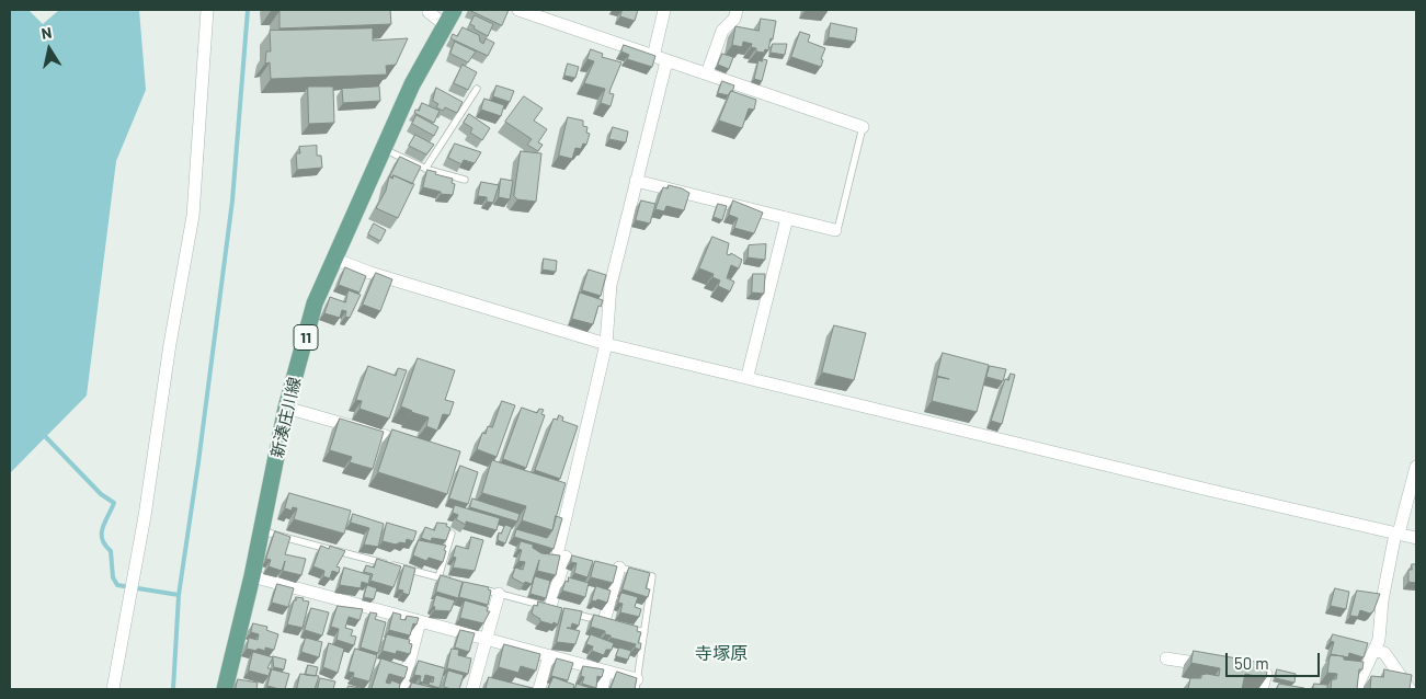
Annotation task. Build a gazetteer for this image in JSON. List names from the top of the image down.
{
  "streets": {
    "main road": ["11", "新湊庄川線"]
  },
  "districts": ["寺塚原"],
  "scale_bar": "50 m",
  "north": "top"
}
